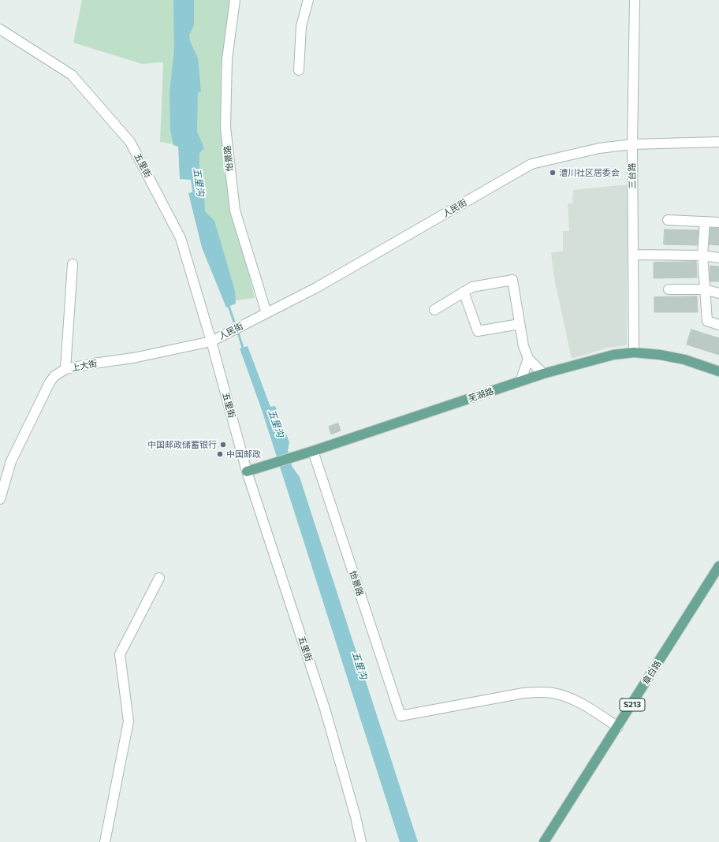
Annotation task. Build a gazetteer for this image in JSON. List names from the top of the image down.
{
  "streets": {
    "main road": ["芜湖路", "章白路", "S213"],
    "street": [
      "怡景路",
      "五里街",
      "三台路",
      "人民街",
      "上大街"
    ]
  },
  "crossings": [
    ["怡景路", "人民街"],
    ["怡景路", "芜湖路"],
    ["怡景路", "章白路"],
    ["五里街", "人民街"],
    ["五里街", "上大街"],
    ["五里街", "芜湖路"],
    ["三台路", "人民街"],
    ["三台路", "芜湖路"],
    ["人民街", "上大街"]
  ],
  "water": ["五里沟"],
  "places": ["漕川社区居委会", "中国邮政储蓄银行", "中国邮政"]
}
